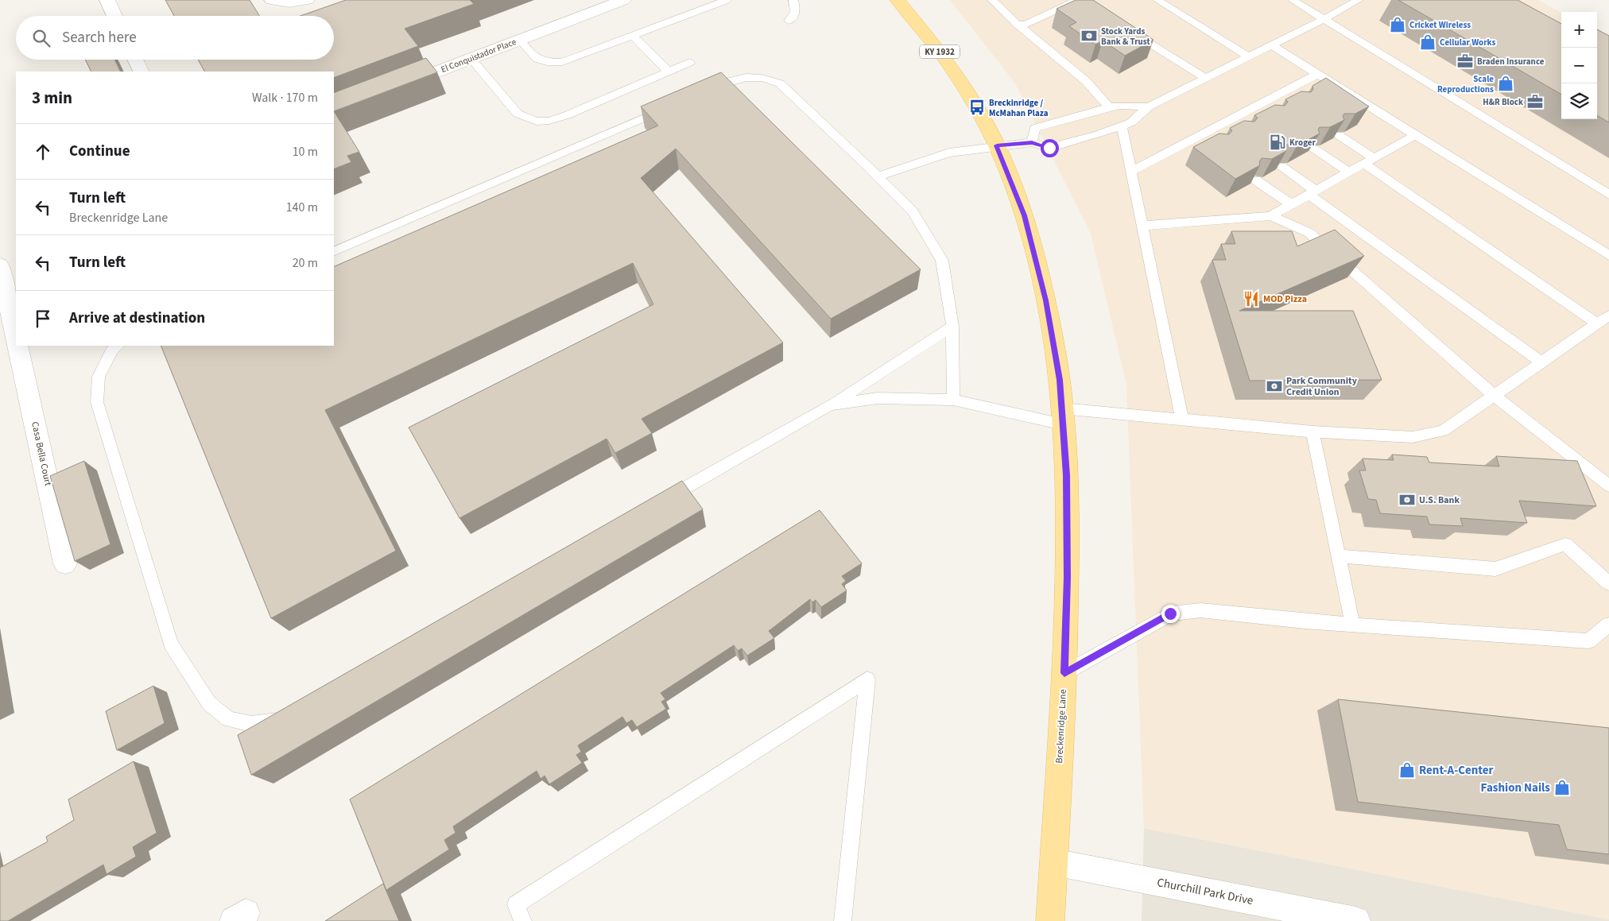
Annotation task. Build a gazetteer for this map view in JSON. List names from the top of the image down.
{
  "streets": {
    "main road": ["KY 1932", "Breckenridge Lane"],
    "street": ["El Conquistador Place", "Casa Bella Court", "Churchill Park Drive"]
  },
  "crossings": [
    ["Breckenridge Lane", "Churchill Park Drive"]
  ],
  "places": {
    "shop": [
      "Cricket Wireless",
      "Cellular Works",
      "Scale Reproductions",
      "Rent-A-Center",
      "Fashion Nails"
    ],
    "bank": ["Stock Yards Bank & Trust", "Park Community Credit Union", "U.S. Bank"],
    "office": ["Braden Insurance", "H&R Block"],
    "bus stop": ["Breckinridge / McMahan Plaza"],
    "fuel station": ["Kroger"],
    "restaurant": ["MOD Pizza"]
  },
  "page": {
    "map_buttons": ["+", "−"],
    "search": "Search here",
    "heading": ["3 min", "Walk · 170 m"],
    "list": [
      ["Continue", "10 m"],
      ["Turn left", "Breckenridge Lane", "140 m"],
      ["Turn left", "20 m"],
      "Arrive at destination"
    ]
  }
}
